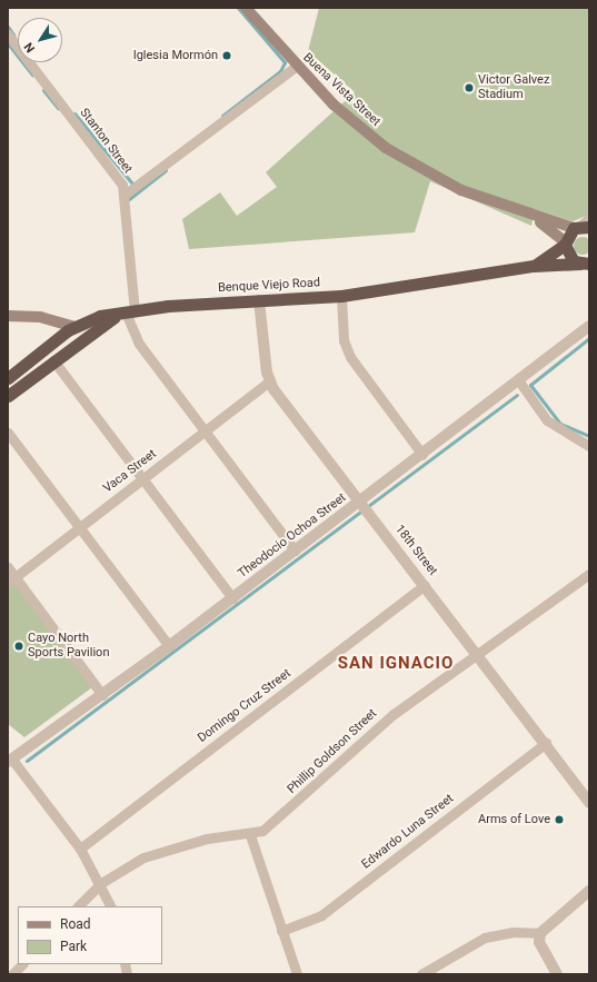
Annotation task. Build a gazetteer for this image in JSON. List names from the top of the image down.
{
  "streets": {
    "highway": ["Benque Viejo Road"],
    "main road": ["Buena Vista Street"],
    "street": [
      "Stanton Street",
      "Vaca Street",
      "Theodocio Ochoa Street",
      "18th Street",
      "Domingo Cruz Street",
      "Phillip Goldson Street",
      "Edwardo Luna Street"
    ]
  },
  "crossings": [
    ["Buena Vista Street", "Benque Viejo Road"],
    ["Stanton Street", "Benque Viejo Road"],
    ["Stanton Street", "Vaca Street"],
    ["Stanton Street", "Theodocio Ochoa Street"],
    ["Vaca Street", "18th Street"],
    ["Theodocio Ochoa Street", "18th Street"],
    ["18th Street", "Domingo Cruz Street"],
    ["18th Street", "Phillip Goldson Street"],
    ["18th Street", "Edwardo Luna Street"]
  ],
  "districts": ["SAN IGNACIO"],
  "places": [
    "Iglesia Mormón",
    "Victor Galvez Stadium",
    "Cayo North Sports Pavilion",
    "Arms of Love"
  ],
  "legend": ["Road", "Park"],
  "north": "bottom left"
}
